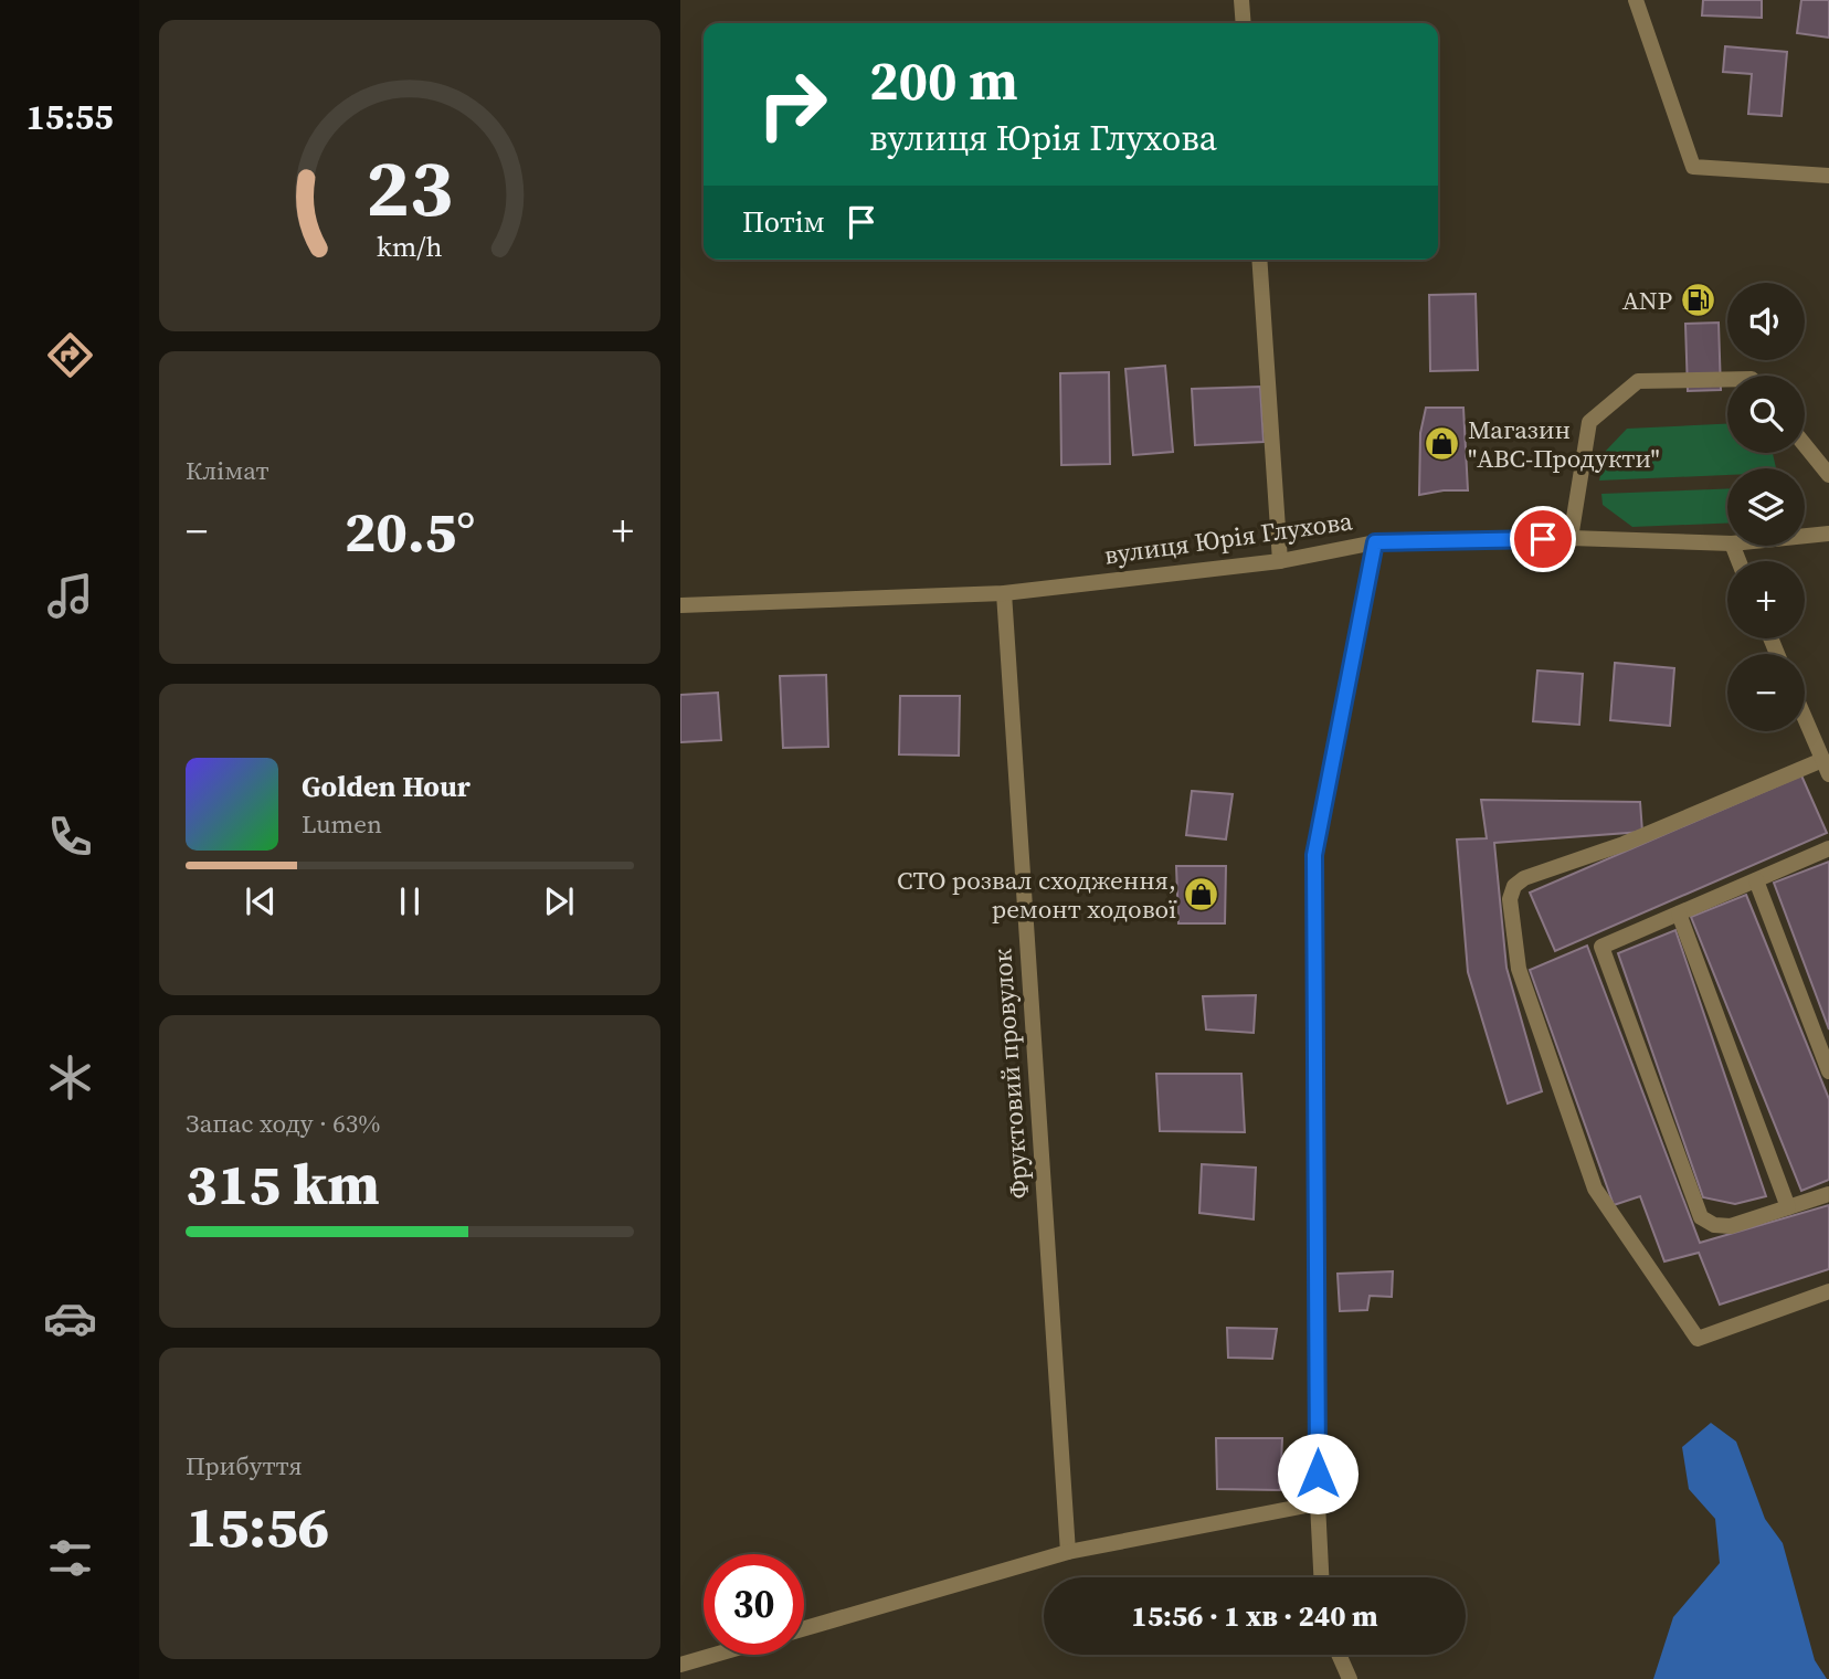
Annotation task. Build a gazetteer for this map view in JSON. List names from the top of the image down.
{
  "streets": {
    "street": ["вулиця Юрія Глухова", "Фруктовий провулок"]
  },
  "crossings": [
    ["вулиця Юрія Глухова", "Фруктовий провулок"]
  ],
  "places": {
    "fuel station": ["ANP"],
    "shop": ["Магазин \"ABC-Продукти\"", "СТО розвал сходження, ремонт ходової"]
  },
  "page": {
    "tabs": "15:55",
    "turn": ["200 m", "вулиця Юрія Глухова"],
    "then": "Потім",
    "map_buttons": ["+", "−"],
    "tile": [
      "Клімат",
      ["Запас ходу · 63%", "315 km"],
      ["Прибуття", "15:56"]
    ],
    "heat": ["−", "20.5°", "+"],
    "song": ["Golden Hour", "Lumen"],
    "limit": "30",
    "trip": "15:56 · 1 хв · 240 m",
    "gauge": ["23", "km/h"]
  }
}
